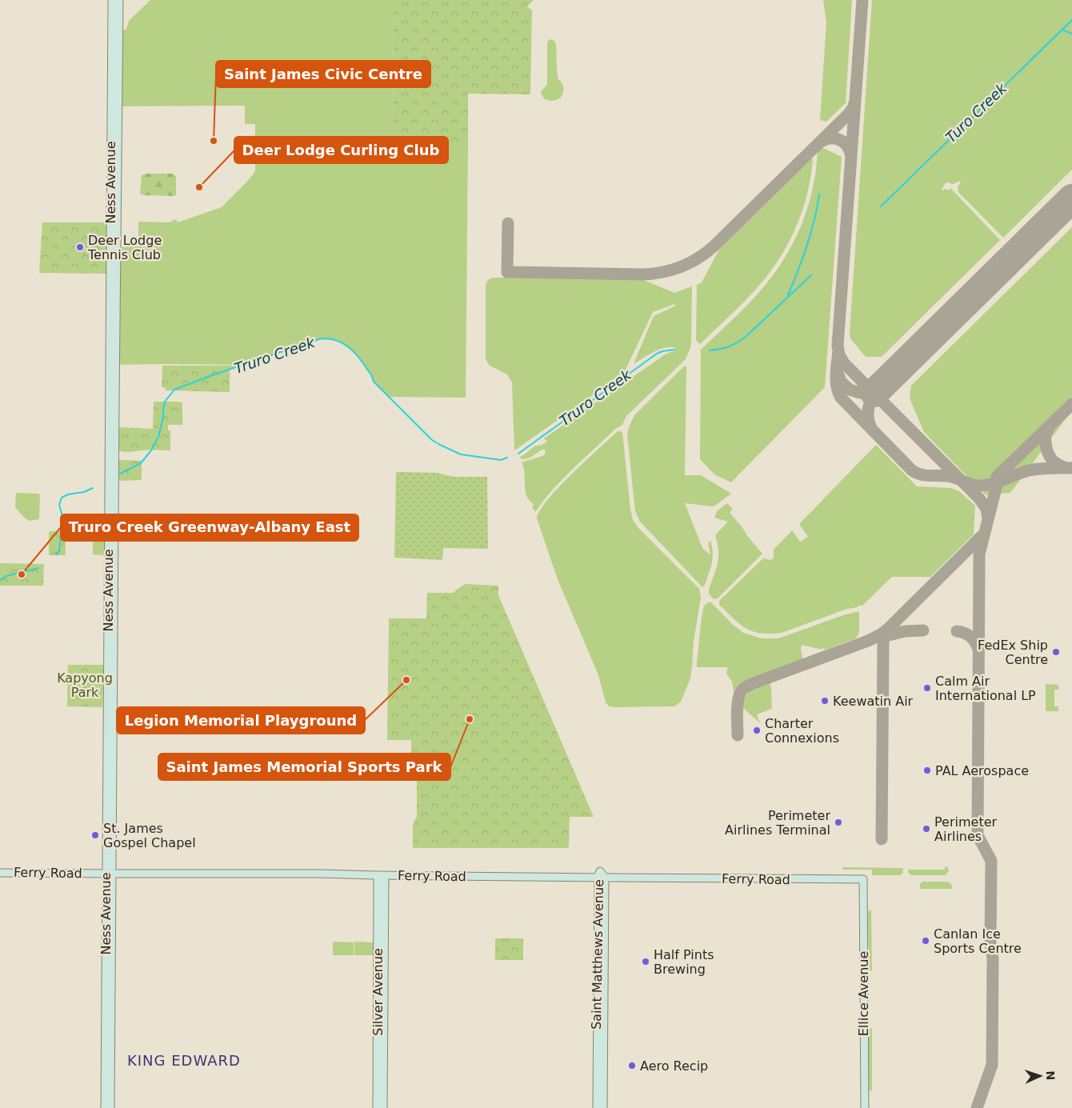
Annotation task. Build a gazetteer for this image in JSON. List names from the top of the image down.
{
  "streets": {
    "main road": [
      "Ness Avenue",
      "Ferry Road",
      "Saint Matthews Avenue",
      "Silver Avenue",
      "Ellice Avenue"
    ]
  },
  "crossings": [
    ["Ness Avenue", "Ferry Road"],
    ["Ferry Road", "Saint Matthews Avenue"],
    ["Ferry Road", "Silver Avenue"],
    ["Ferry Road", "Ellice Avenue"]
  ],
  "districts": ["KING EDWARD"],
  "water": ["Turo Creek", "Truro Creek"],
  "parks": ["Kapyong Park"],
  "places": [
    "Saint James Civic Centre",
    "Deer Lodge Curling Club",
    "Deer Lodge Tennis Club",
    "Truro Creek Greenway-Albany East",
    "FedEx Ship Centre",
    "Legion Memorial Playground",
    "Calm Air International LP",
    "Keewatin Air",
    "Saint James Memorial Sports Park",
    "Charter Connexions",
    "PAL Aerospace",
    "Perimeter Airlines Terminal",
    "Perimeter Airlines",
    "St. James Gospel Chapel",
    "Canlan Ice Sports Centre",
    "Half Pints Brewing",
    "Aero Recip"
  ],
  "north": "right"
}
